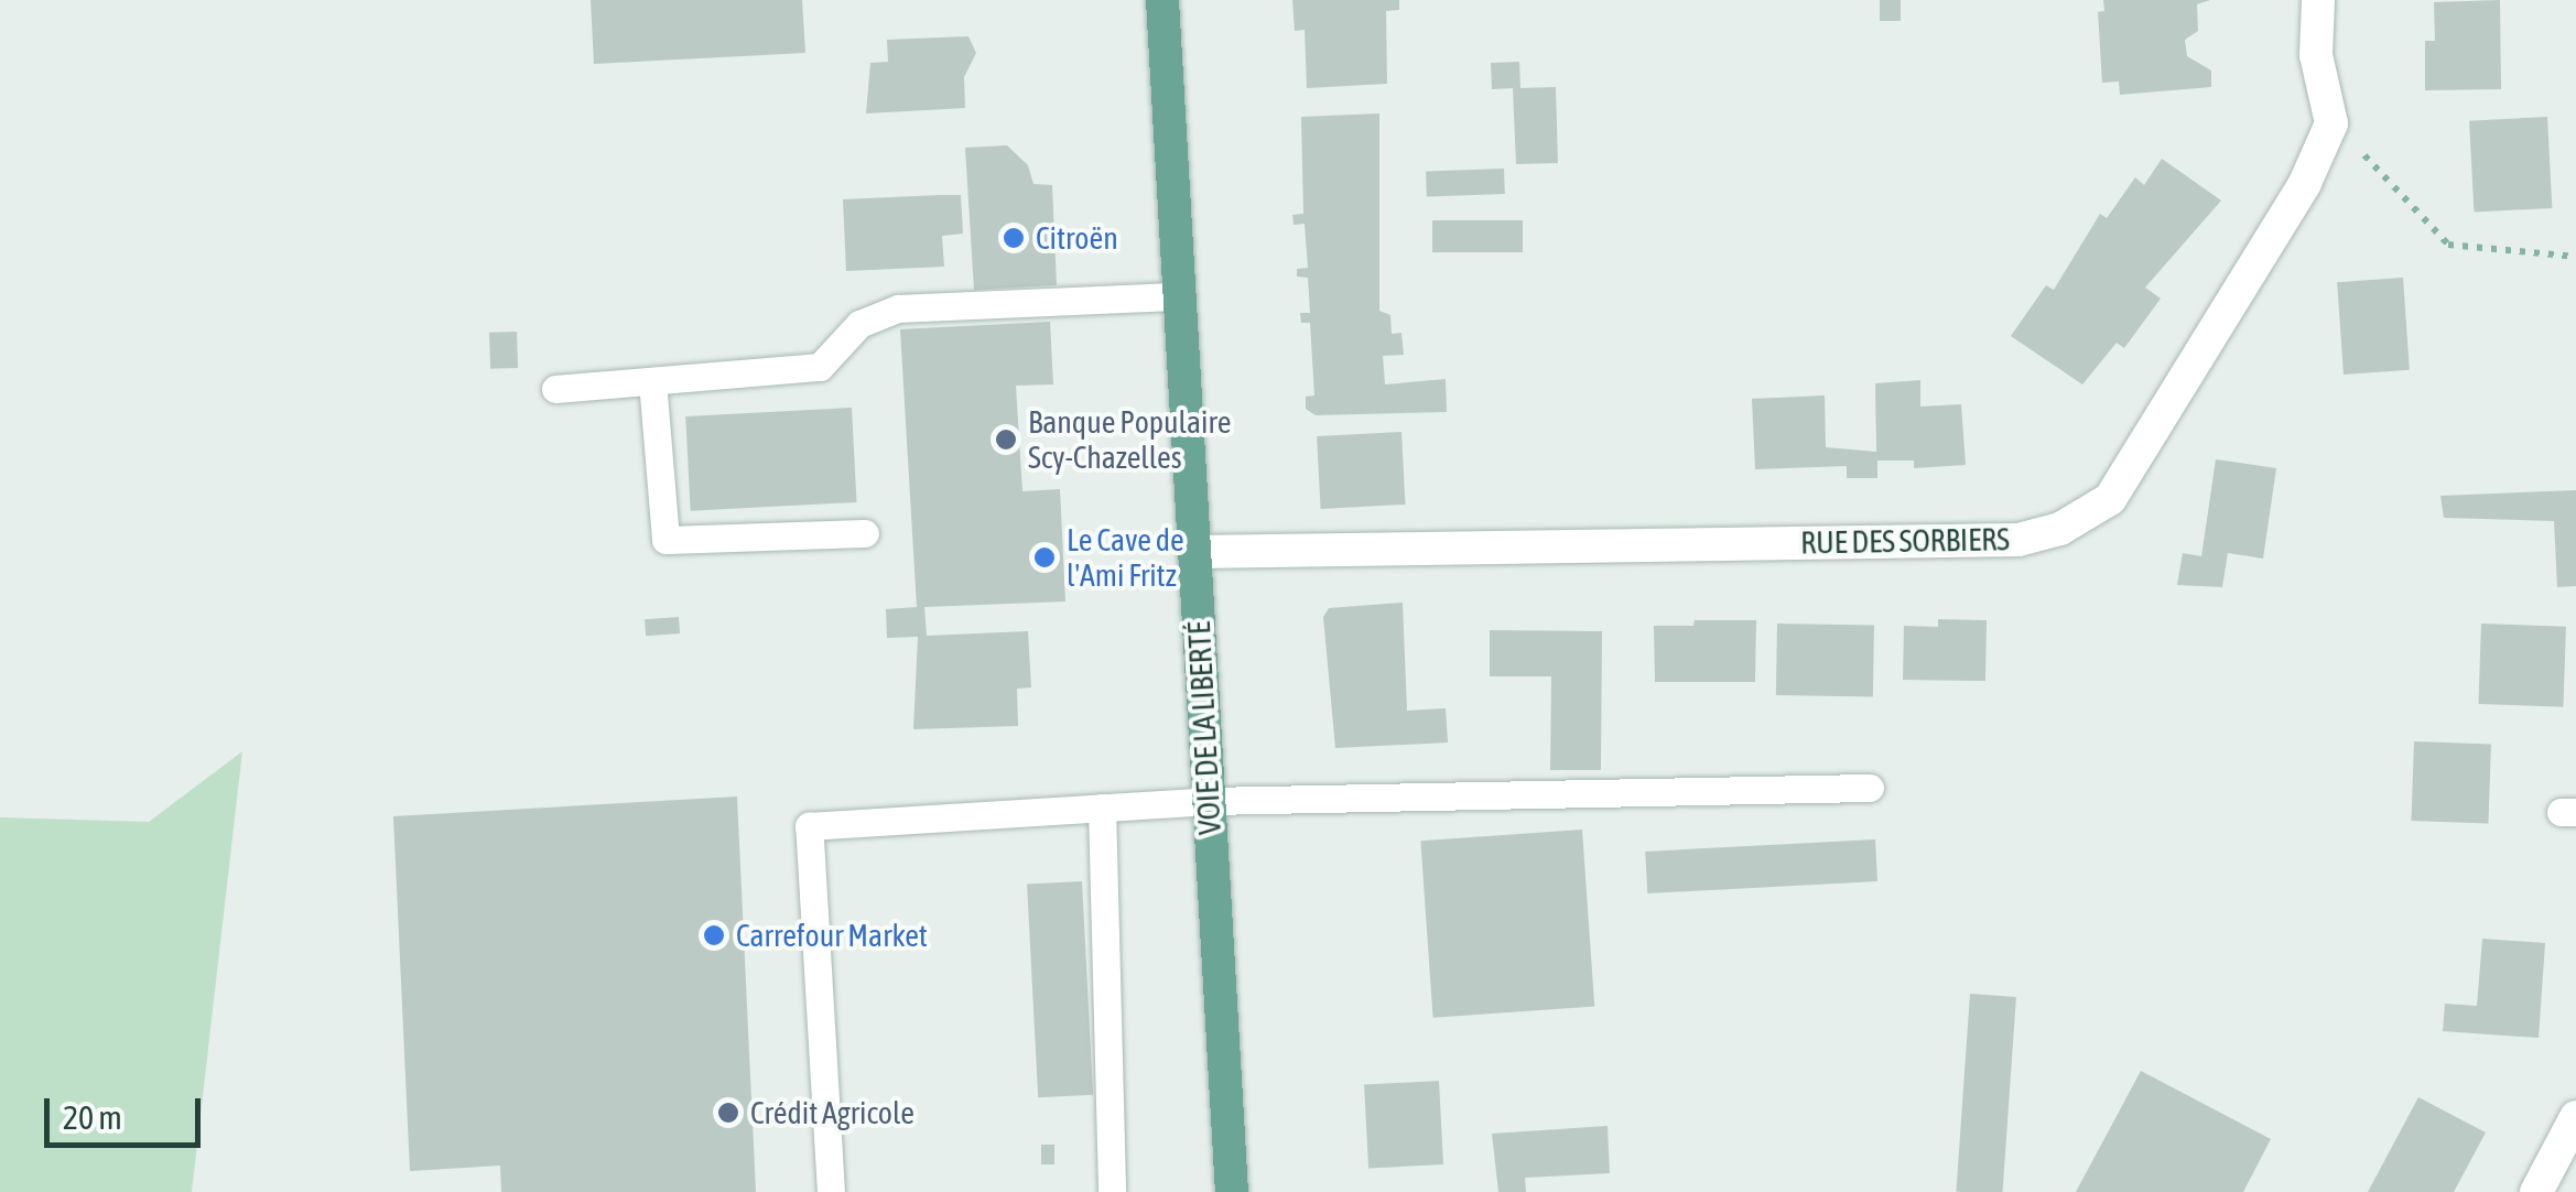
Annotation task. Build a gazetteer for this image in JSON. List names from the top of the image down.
{
  "streets": {
    "main road": ["VOIE DE LA LIBERTÉ"],
    "street": ["RUE DES SORBIERS"]
  },
  "crossings": [
    ["RUE DES SORBIERS", "VOIE DE LA LIBERTÉ"]
  ],
  "places": [
    "Citroën",
    "Banque Populaire Scy-Chazelles",
    "Le Cave de l'Ami Fritz",
    "Carrefour Market",
    "Crédit Agricole"
  ],
  "scale_bar": "20 m"
}
